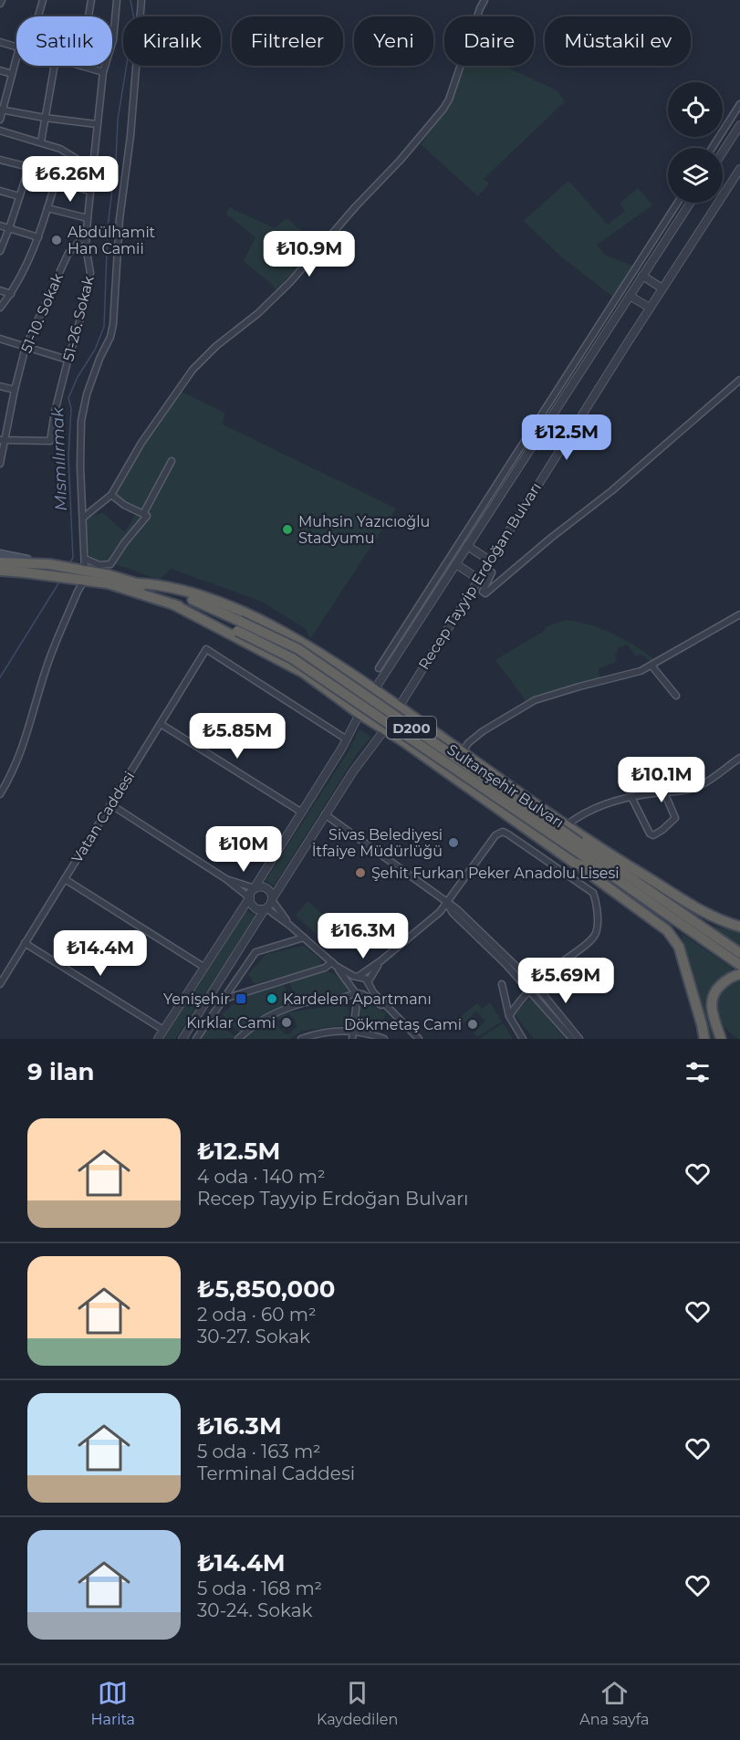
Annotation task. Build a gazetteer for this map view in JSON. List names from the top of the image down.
{
  "streets": {
    "highway": ["D200", "Sultanşehir Bulvarı"],
    "street": [
      "51-10. Sokak",
      "51-26. Sokak",
      "Recep Tayyip Erdoğan Bulvarı",
      "Vatan Caddesi"
    ]
  },
  "crossings": [
    ["51-10. Sokak", "51-26. Sokak"],
    ["Recep Tayyip Erdoğan Bulvarı", "Vatan Caddesi"]
  ],
  "water": ["Mısmılırmak"],
  "places": {
    "other": [
      "Abdülhamit Han Camii",
      "Muhsin Yazıcıoğlu Stadyumu",
      "Sivas Belediyesi İtfaiye Müdürlüğü",
      "Şehit Furkan Peker Anadolu Lisesi",
      "Kardelen Apartmanı",
      "Kırklar Cami",
      "Dökmetaş Cami"
    ],
    "transit": ["Yenişehir"]
  },
  "page": {
    "chip": [
      "Satılık",
      "Kiralık",
      "Filtreler",
      "Yeni",
      "Daire",
      "Müstakil ev"
    ],
    "price": [
      "₺6.26M",
      "₺10.9M",
      "₺12.5M",
      "₺5.85M",
      "₺10.1M",
      "₺10M",
      "₺16.3M",
      "₺14.4M",
      "₺5.69M"
    ],
    "heading": "9 ilan",
    "list": [
      {
        "name": "₺12.5M",
        "note": "4 oda · 140 m² · Recep Tayyip Erdoğan Bulvarı"
      },
      {
        "name": "₺5,850,000",
        "note": "2 oda · 60 m² · 30-27. Sokak"
      },
      {
        "name": "₺16.3M",
        "note": "5 oda · 163 m² · Terminal Caddesi"
      },
      {
        "name": "₺14.4M",
        "note": "5 oda · 168 m² · 30-24. Sokak"
      }
    ],
    "tabs": ["Harita", "Kaydedilen", "Ana sayfa"]
  }
}
